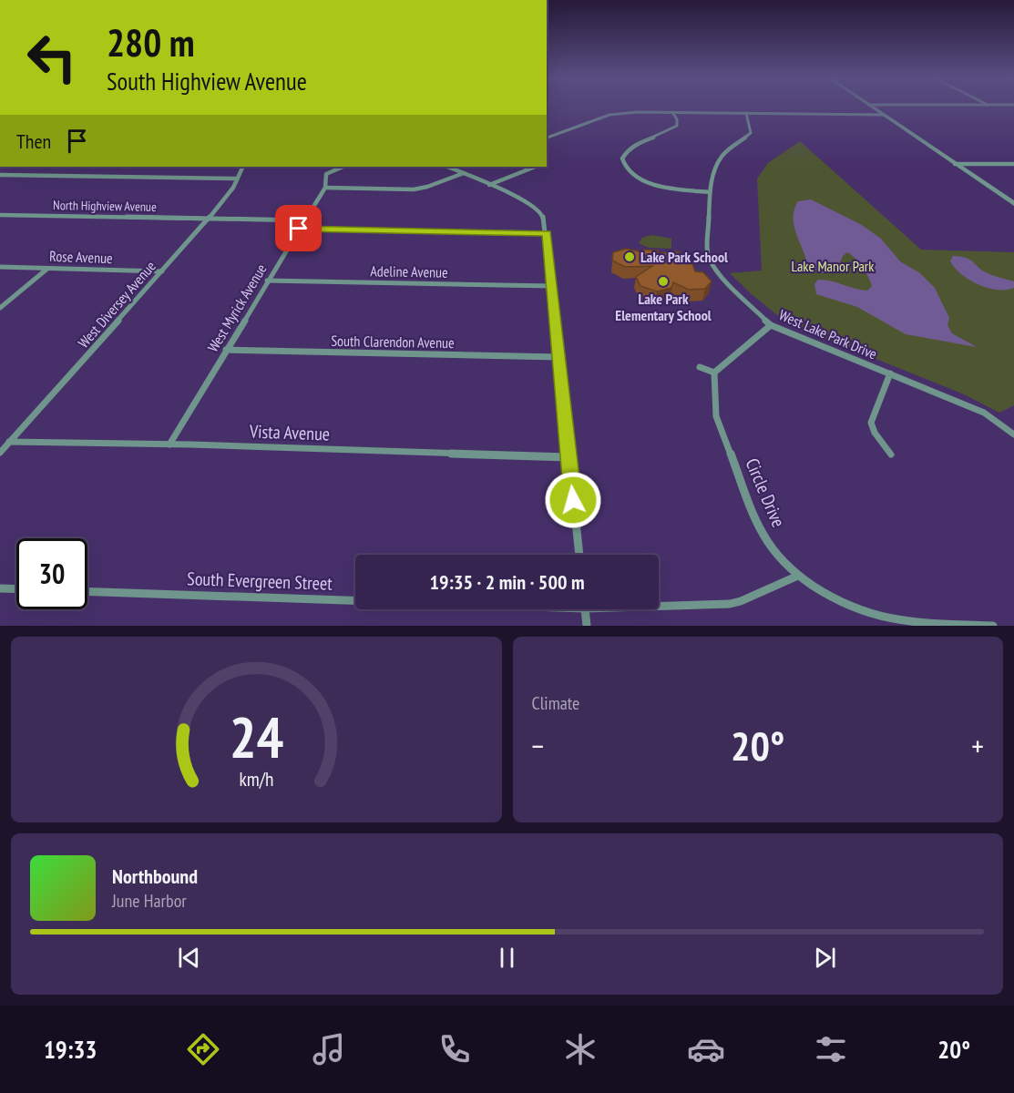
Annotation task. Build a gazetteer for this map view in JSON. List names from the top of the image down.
{
  "streets": {
    "street": [
      "North Highview Avenue",
      "Rose Avenue",
      "Adeline Avenue",
      "West Diversey Avenue",
      "West Myrick Avenue",
      "West Lake Park Drive",
      "South Clarendon Avenue",
      "Vista Avenue",
      "Circle Drive",
      "South Evergreen Street"
    ]
  },
  "crossings": [
    ["North Highview Avenue", "West Diversey Avenue"],
    ["North Highview Avenue", "West Myrick Avenue"],
    ["Rose Avenue", "West Diversey Avenue"],
    ["Adeline Avenue", "West Myrick Avenue"],
    ["West Diversey Avenue", "Vista Avenue"],
    ["West Myrick Avenue", "South Clarendon Avenue"],
    ["West Myrick Avenue", "Vista Avenue"],
    ["Circle Drive", "South Evergreen Street"]
  ],
  "parks": ["Lake Manor Park"],
  "places": ["Lake Park School", "Lake Park Elementary School"],
  "page": {
    "turn": ["280 m", "South Highview Avenue"],
    "then": "Then",
    "limit": "30",
    "trip": "19:35 · 2 min · 500 m",
    "tile": "Climate",
    "heat": ["−", "20°", "+"],
    "song": ["Northbound", "June Harbor"],
    "tabs": ["19:33", "20°"],
    "gauge": ["24", "km/h"]
  }
}
